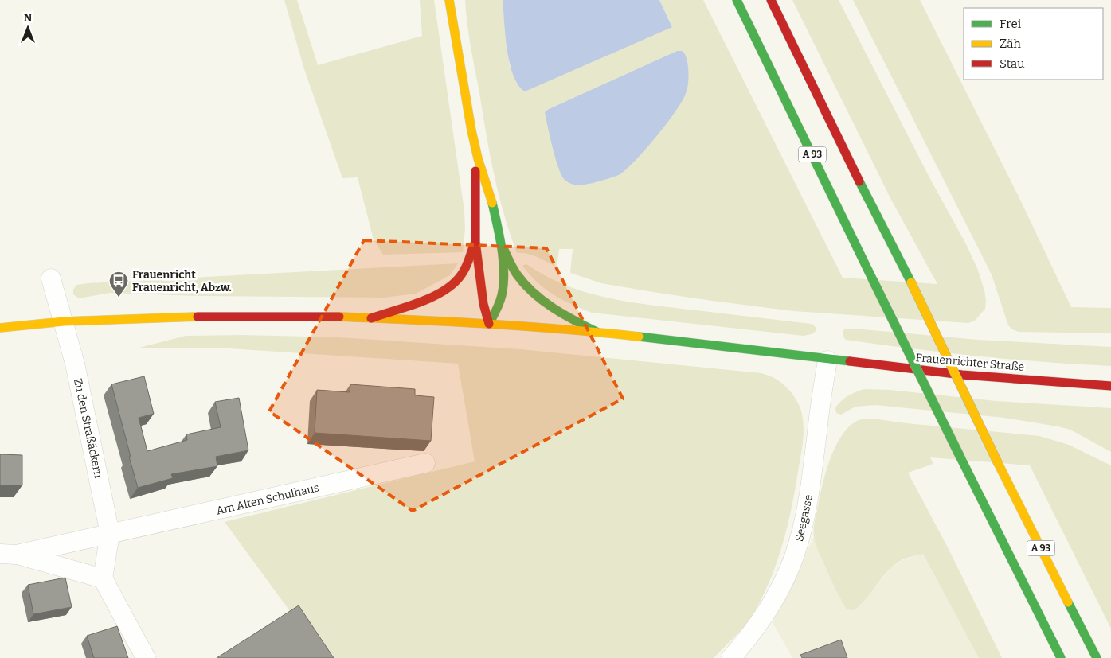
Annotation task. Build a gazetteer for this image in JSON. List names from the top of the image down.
{
  "streets": {
    "main road": ["A 93", "Frauenrichter Straße"],
    "street": ["Zu den Straßäckern", "Am Alten Schulhaus", "Seegasse"]
  },
  "crossings": [
    ["Frauenrichter Straße", "Zu den Straßäckern"],
    ["Frauenrichter Straße", "Seegasse"],
    ["Zu den Straßäckern", "Am Alten Schulhaus"]
  ],
  "places": {
    "bus stop": ["Frauenricht Frauenricht, Abzw."]
  },
  "legend": ["Frei", "Zäh", "Stau"],
  "north": "top"
}
